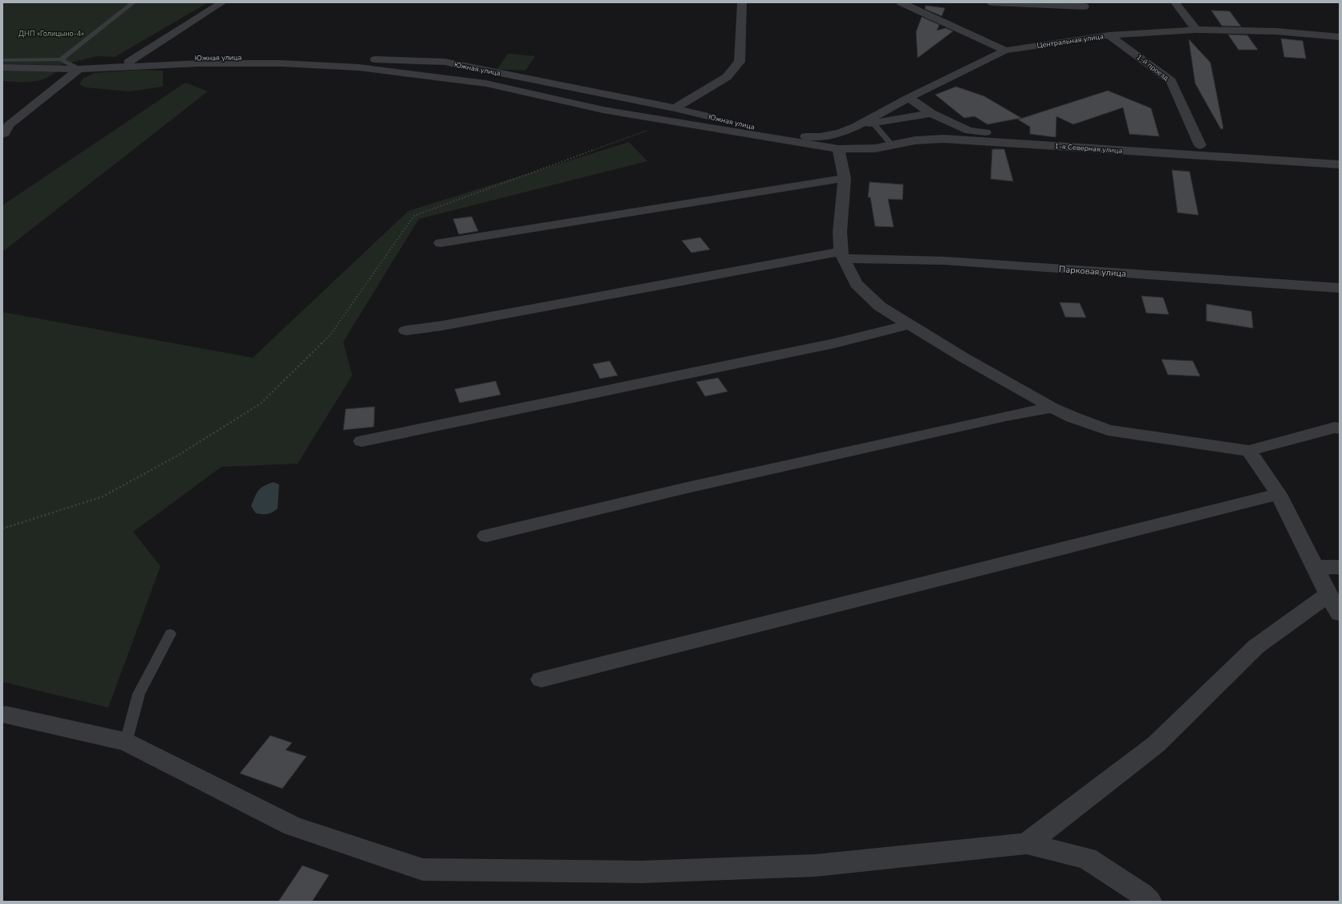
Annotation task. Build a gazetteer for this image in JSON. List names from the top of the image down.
{
  "streets": {
    "street": [
      "Центральная улица",
      "Южная улица",
      "1-й проезд",
      "1-я Северная улица",
      "Парковая улица"
    ]
  },
  "crossings": [
    ["Центральная улица", "Южная улица"],
    ["Центральная улица", "1-й проезд"]
  ],
  "parks": ["ДНП «Голицыно-4»"]
}
